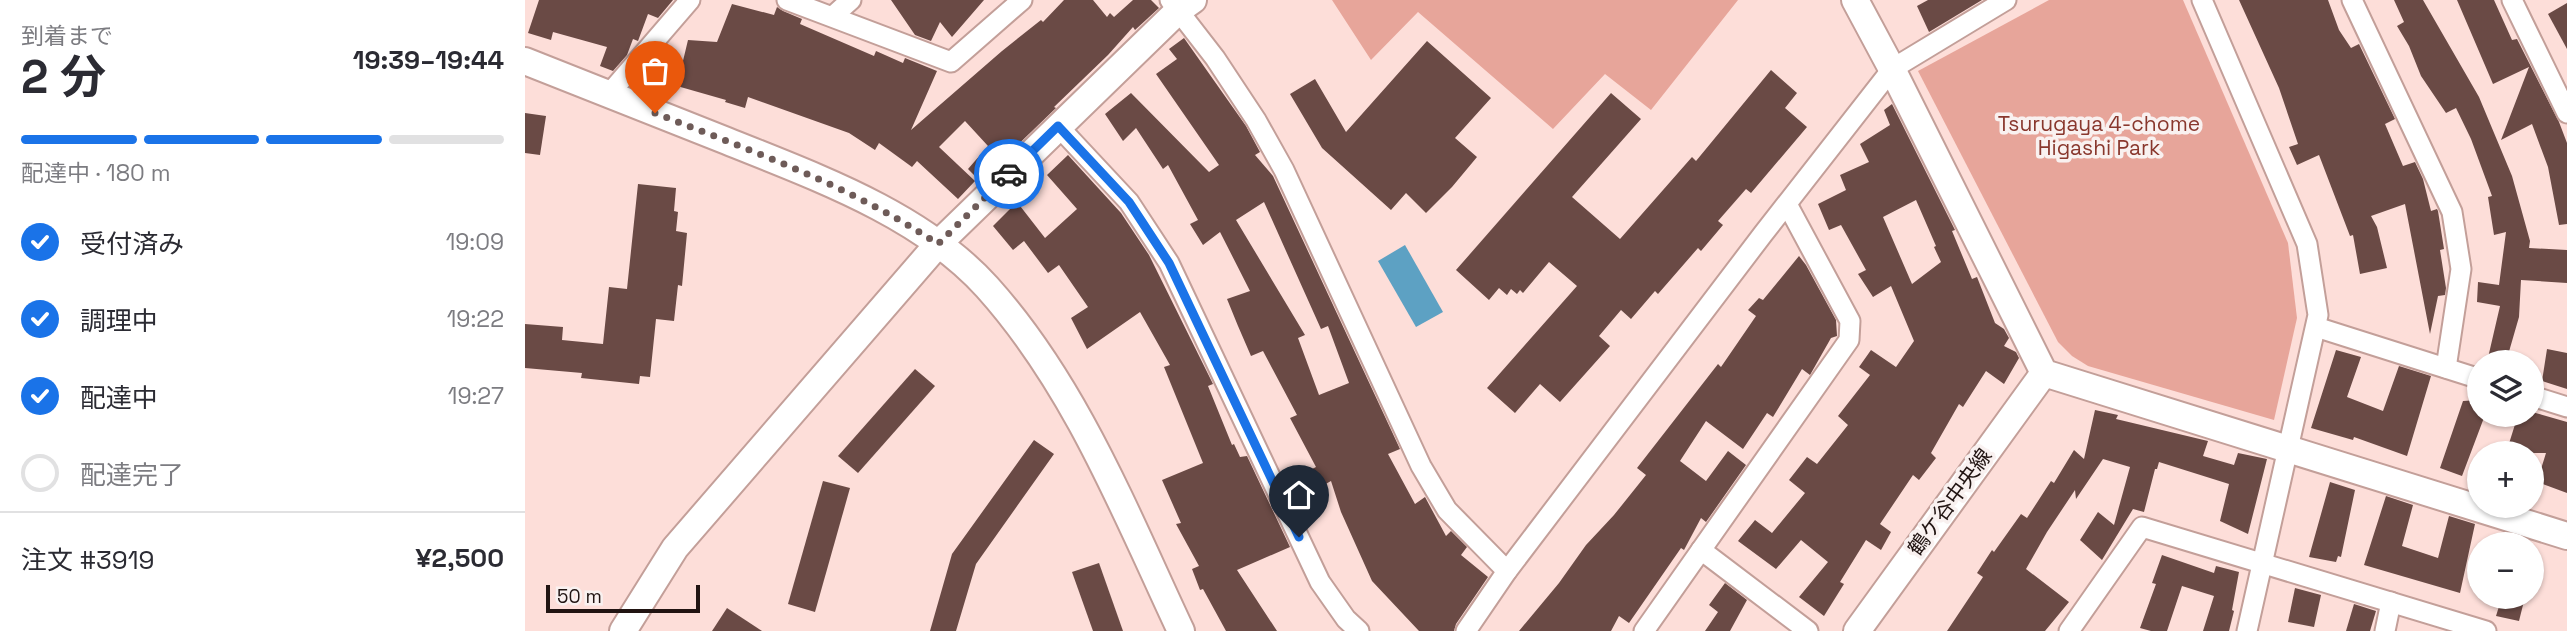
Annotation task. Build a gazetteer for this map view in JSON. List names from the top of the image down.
{
  "streets": {
    "street": ["鶴ケ谷中央線"]
  },
  "parks": ["Tsurugaya 4-chome Higashi Park"],
  "scale_bar": "50 m",
  "page": {
    "heading": ["2 分", "到着まで", "19:39–19:44"],
    "panel": ["注文 #3919", "¥2,500"],
    "bar": "配達中 · 180 m",
    "list": [
      ["受付済み", "19:09"],
      ["調理中", "19:22"],
      ["配達中", "19:27"],
      "配達完了"
    ],
    "map_buttons": ["+", "−"],
    "scale": "50 m"
  }
}
